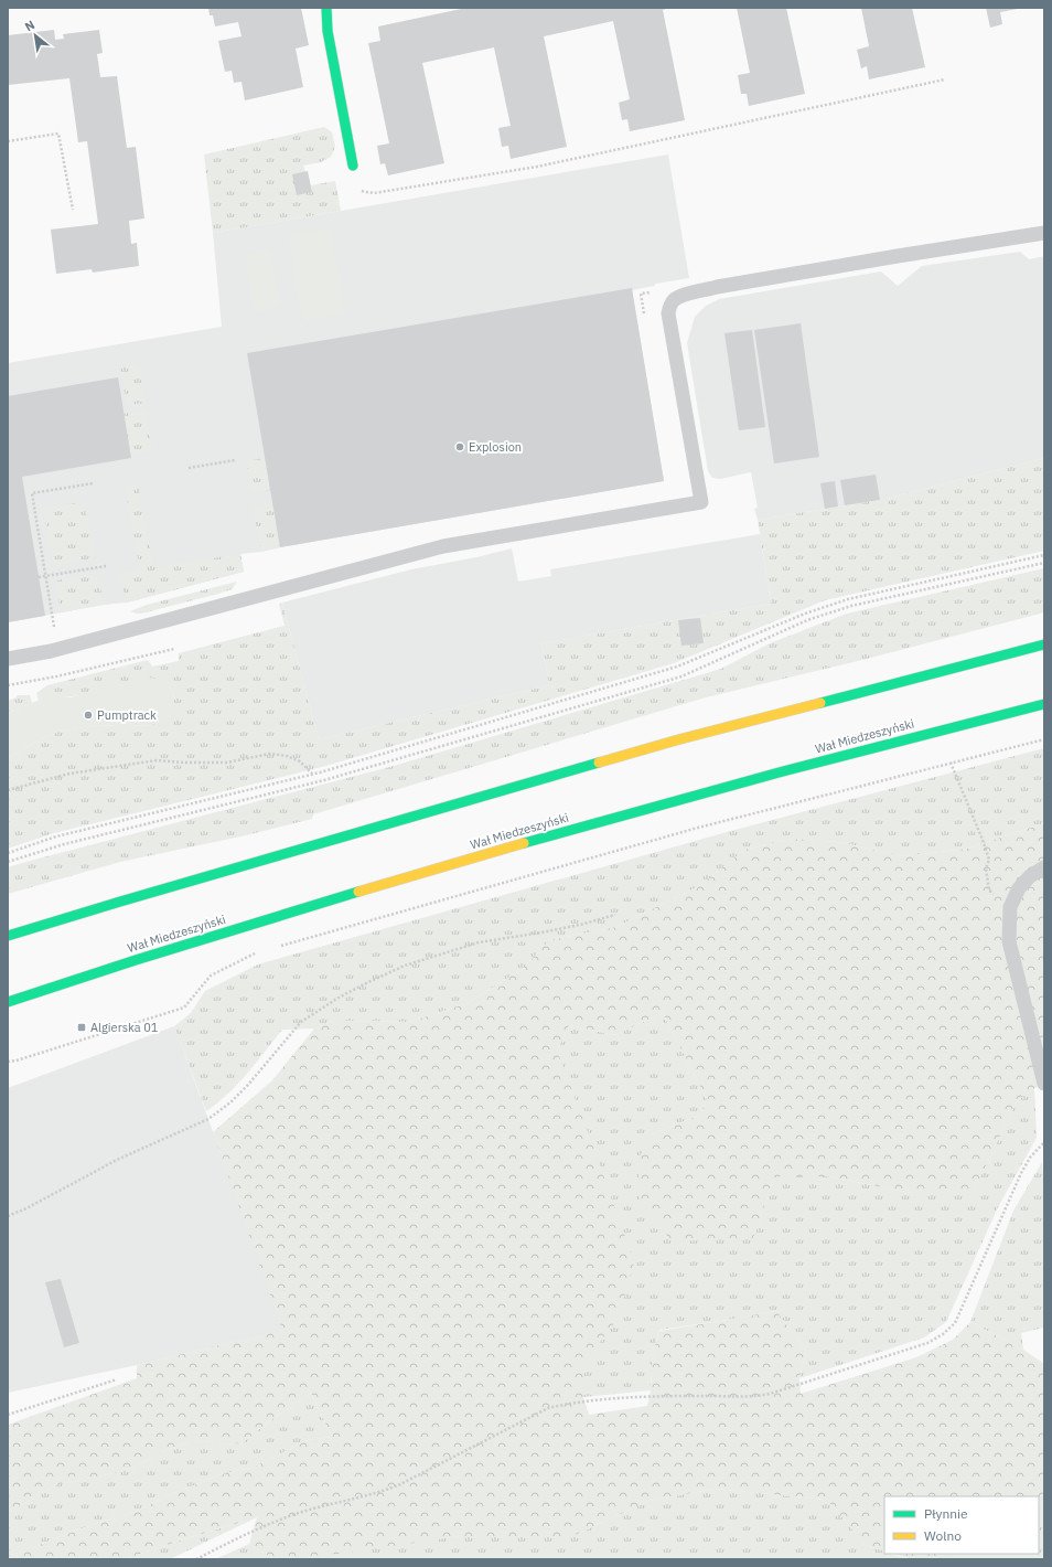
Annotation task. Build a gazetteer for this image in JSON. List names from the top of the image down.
{
  "streets": {
    "main road": ["Wał Miedzeszyński"]
  },
  "places": {
    "other": ["Explosion", "Pumptrack"],
    "transit": ["Algierska 01"]
  },
  "legend": ["Płynnie", "Wolno"],
  "north": "top left"
}
